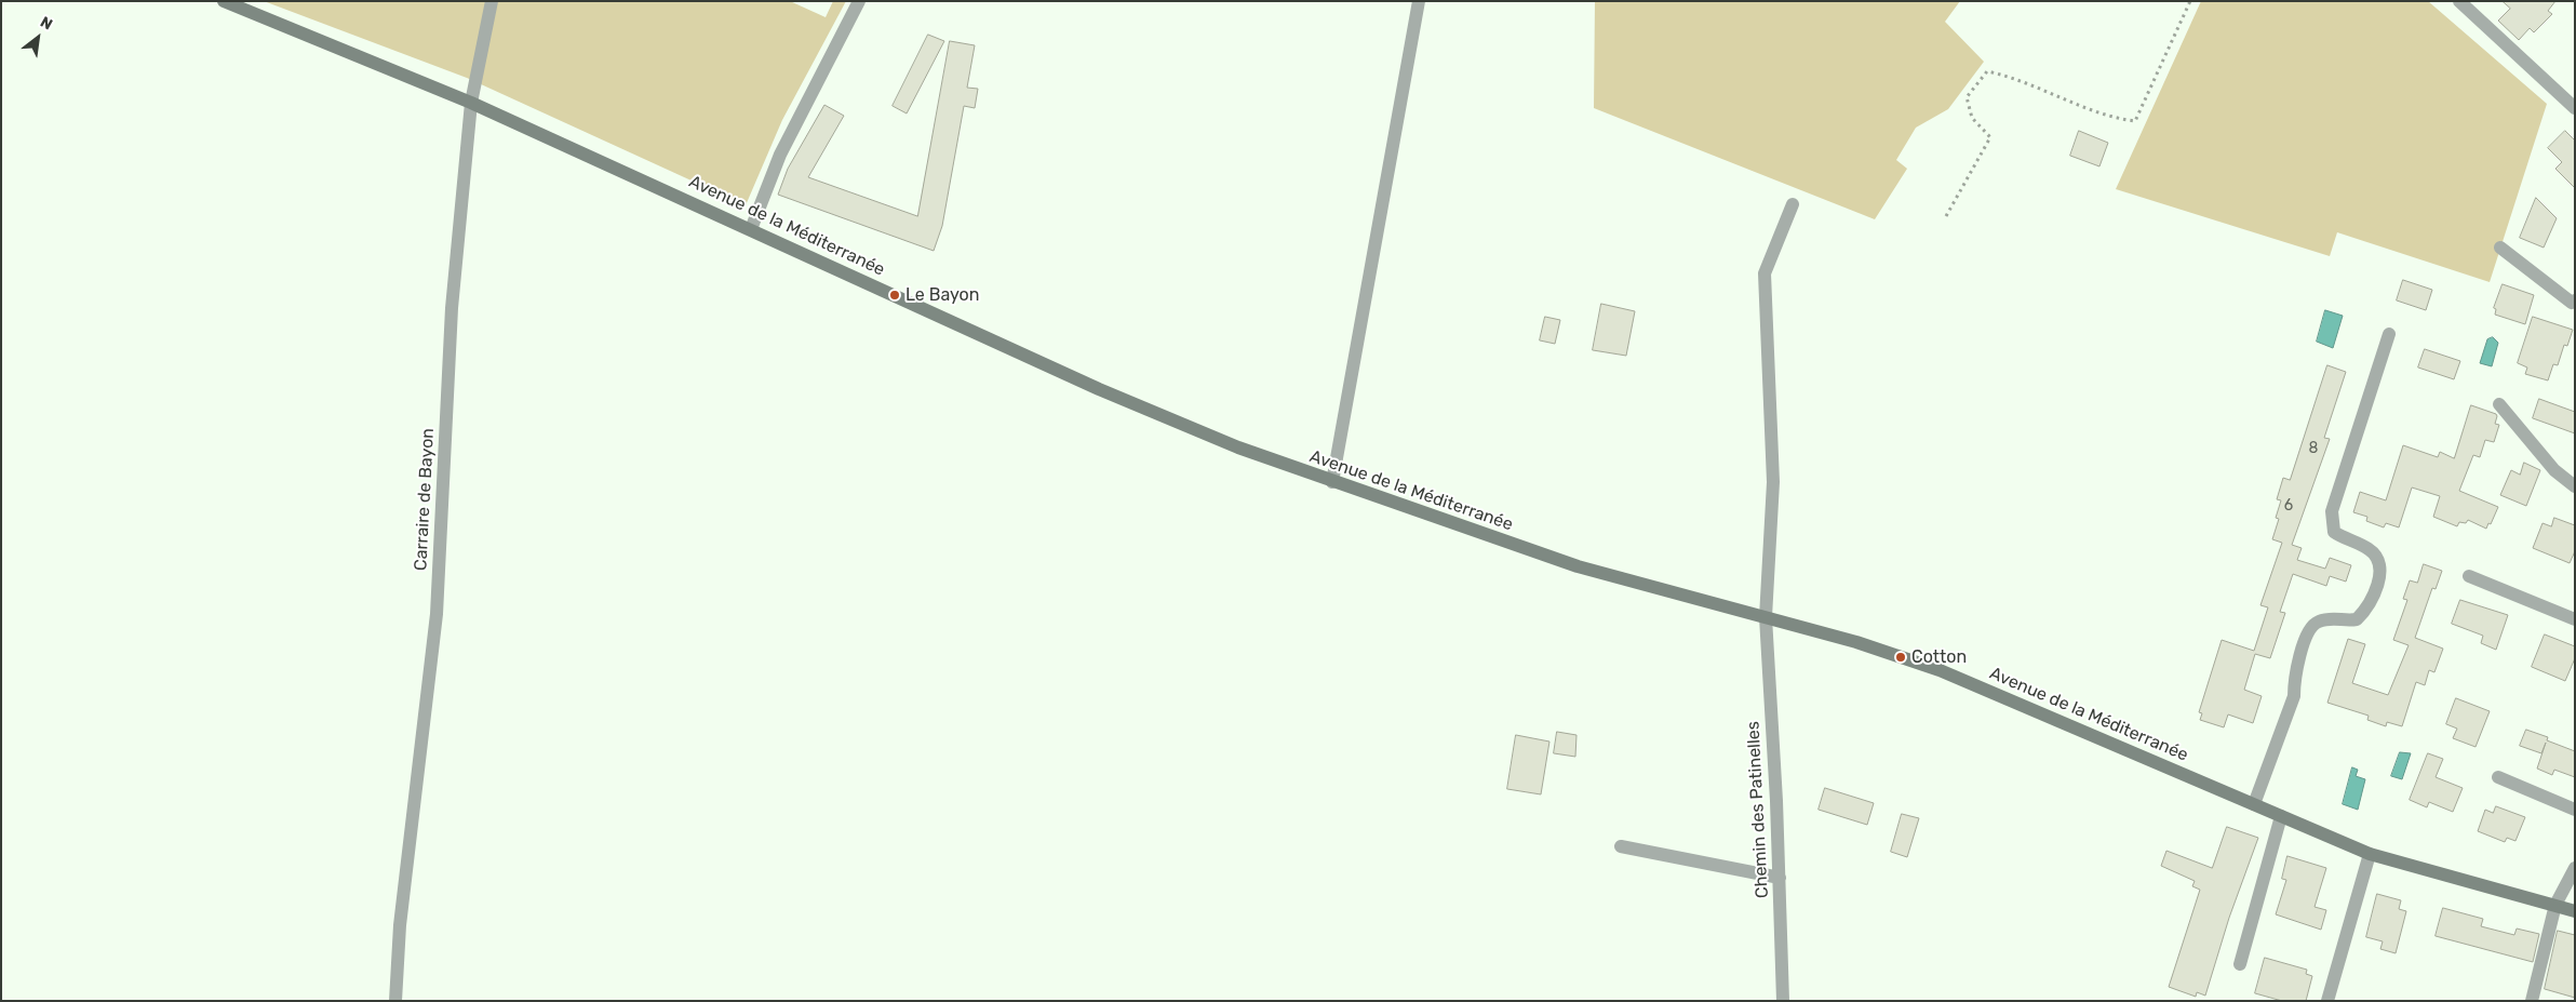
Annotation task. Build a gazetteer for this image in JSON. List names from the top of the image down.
{
  "streets": {
    "main road": ["Avenue de la Méditerranée"],
    "street": ["Carraire de Bayon", "Chemin des Patinelles"]
  },
  "crossings": [
    ["Avenue de la Méditerranée", "Carraire de Bayon"],
    ["Avenue de la Méditerranée", "Chemin des Patinelles"]
  ],
  "places": ["Le Bayon", "Cotton"],
  "house_numbers": ["8", "6"],
  "north": "top right"
}
